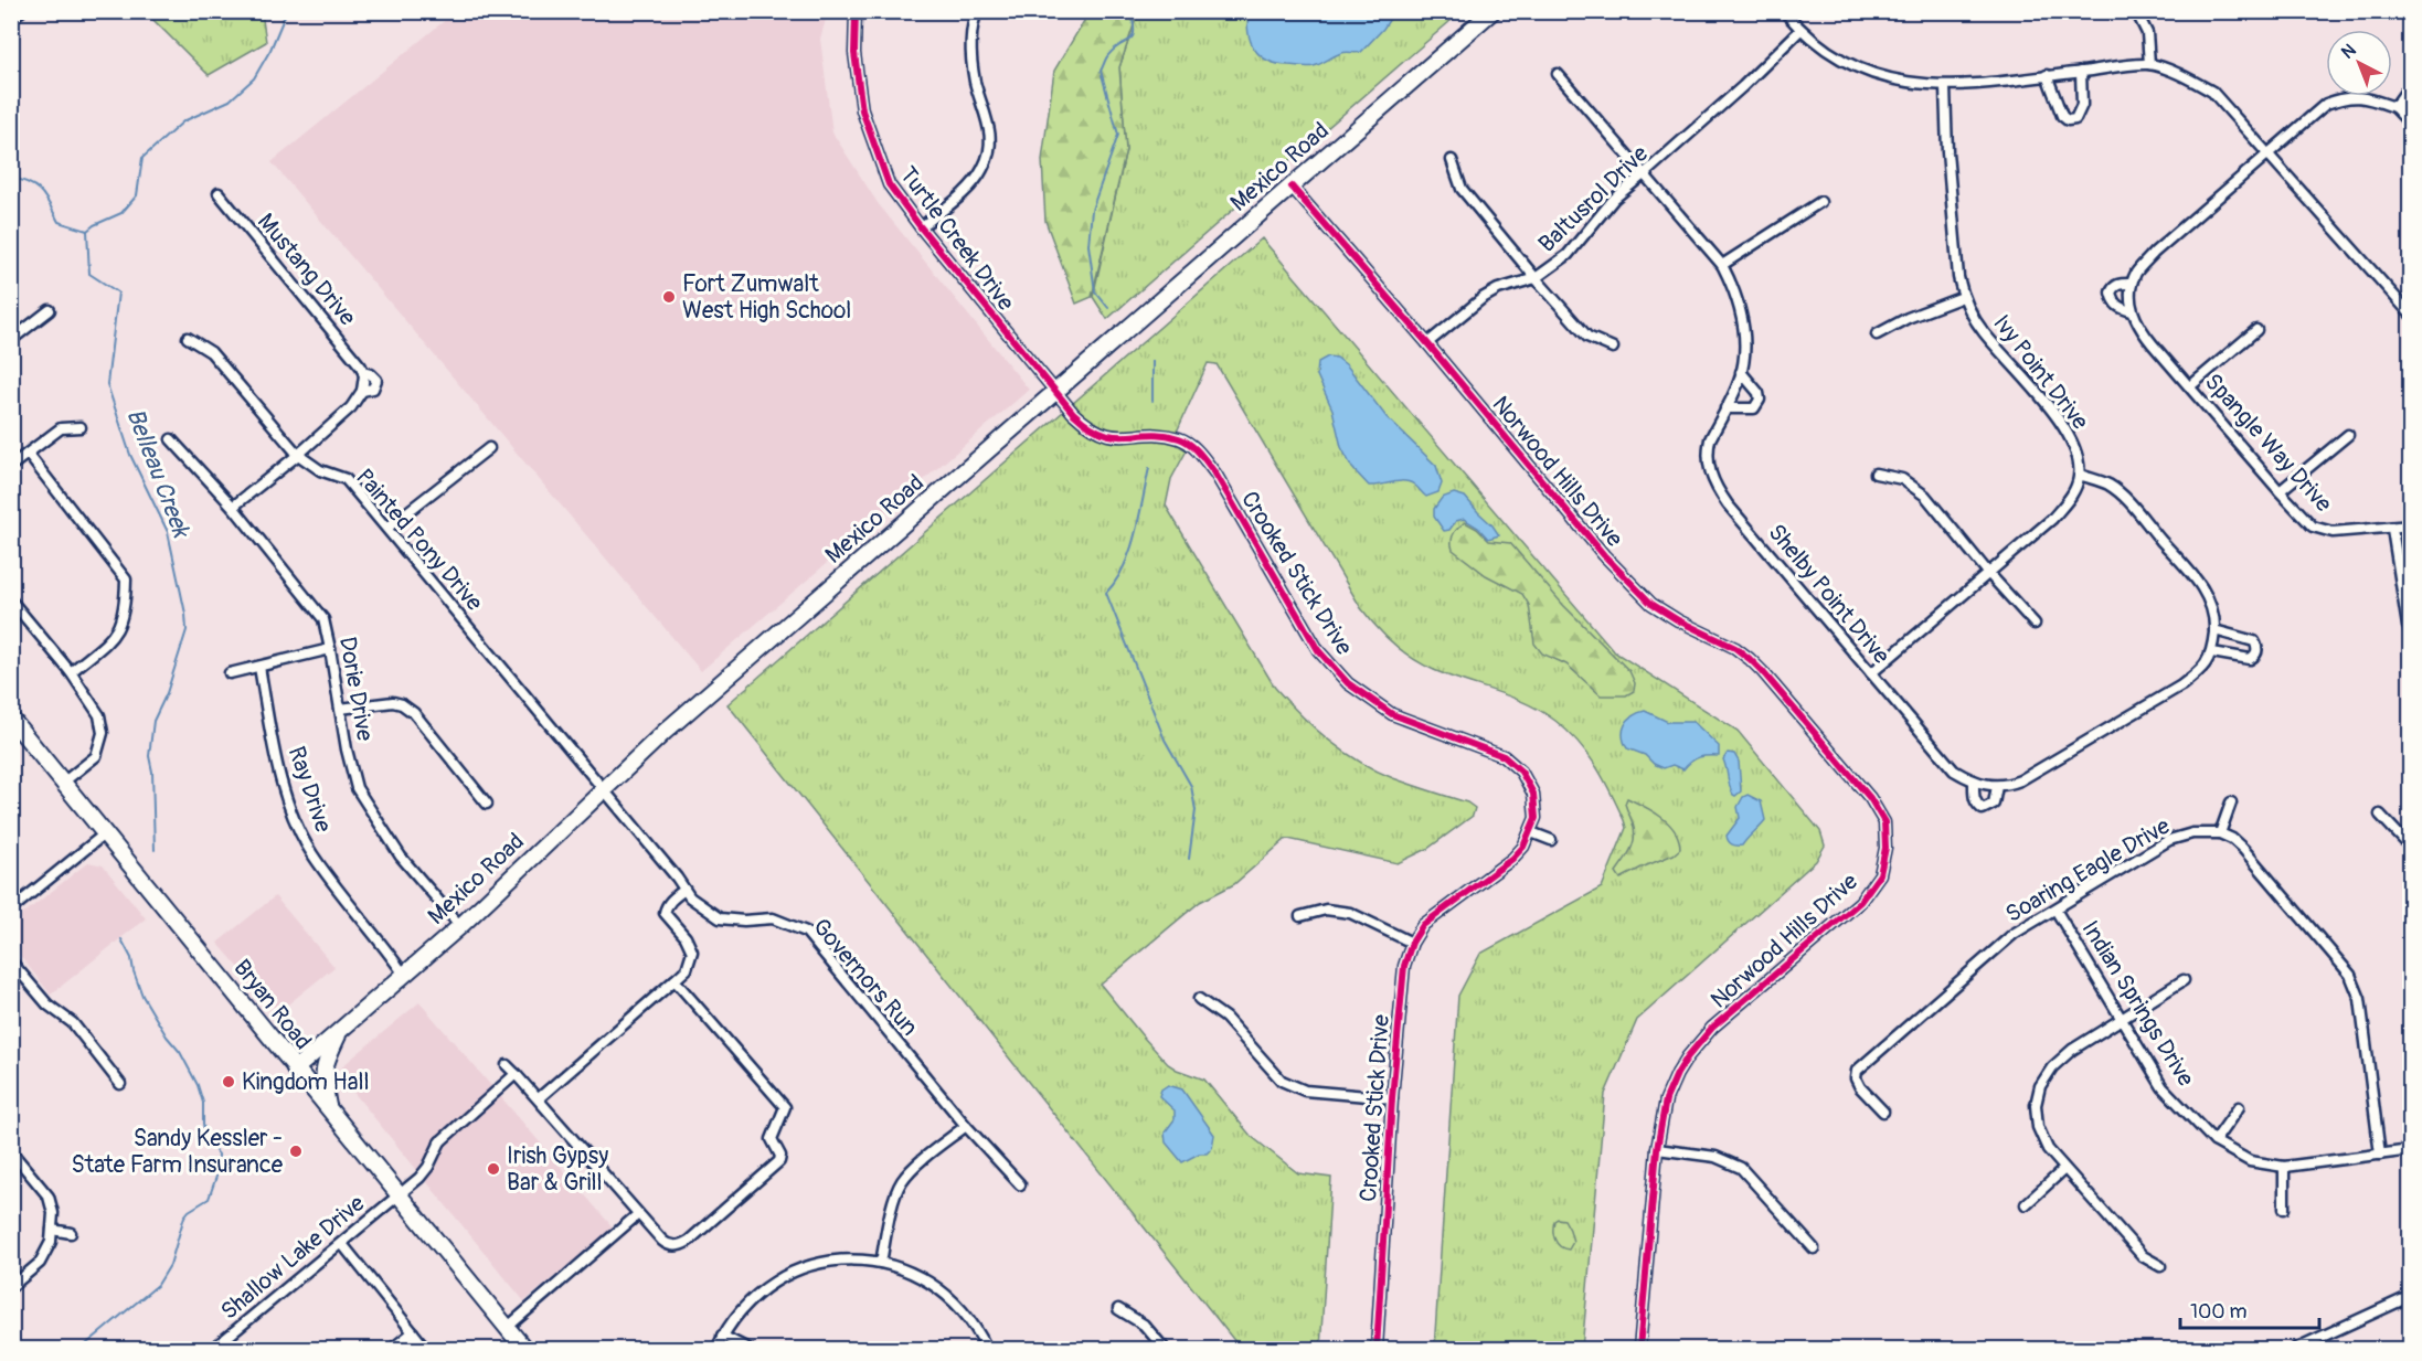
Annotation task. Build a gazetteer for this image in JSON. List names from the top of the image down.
{
  "streets": {
    "main road": ["Mexico Road", "Bryan Road"],
    "street": [
      "Baltusrol Drive",
      "Turtle Creek Drive",
      "Mustang Drive",
      "Ivy Point Drive",
      "Spangle Way Drive",
      "Norwood Hills Drive",
      "Painted Pony Drive",
      "Crooked Stick Drive",
      "Shelby Point Drive",
      "Dorie Drive",
      "Ray Drive",
      "Soaring Eagle Drive",
      "Governors Run",
      "Indian Springs Drive",
      "Shallow Lake Drive"
    ]
  },
  "crossings": [
    ["Mexico Road", "Turtle Creek Drive"],
    ["Mexico Road", "Norwood Hills Drive"],
    ["Mexico Road", "Painted Pony Drive"],
    ["Mexico Road", "Crooked Stick Drive"],
    ["Mexico Road", "Dorie Drive"],
    ["Mexico Road", "Ray Drive"],
    ["Mexico Road", "Governors Run"],
    ["Mexico Road", "Bryan Road"],
    ["Baltusrol Drive", "Norwood Hills Drive"],
    ["Baltusrol Drive", "Shelby Point Drive"],
    ["Turtle Creek Drive", "Crooked Stick Drive"],
    ["Mustang Drive", "Painted Pony Drive"],
    ["Mustang Drive", "Dorie Drive"],
    ["Painted Pony Drive", "Governors Run"],
    ["Soaring Eagle Drive", "Indian Springs Drive"],
    ["Bryan Road", "Shallow Lake Drive"]
  ],
  "water": ["Belleau Creek"],
  "places": [
    "Fort Zumwalt West High School",
    "Kingdom Hall",
    "Sandy Kessler - State Farm Insurance",
    "Irish Gypsy Bar & Grill"
  ],
  "scale_bar": "100 m",
  "north": "top left"
}
